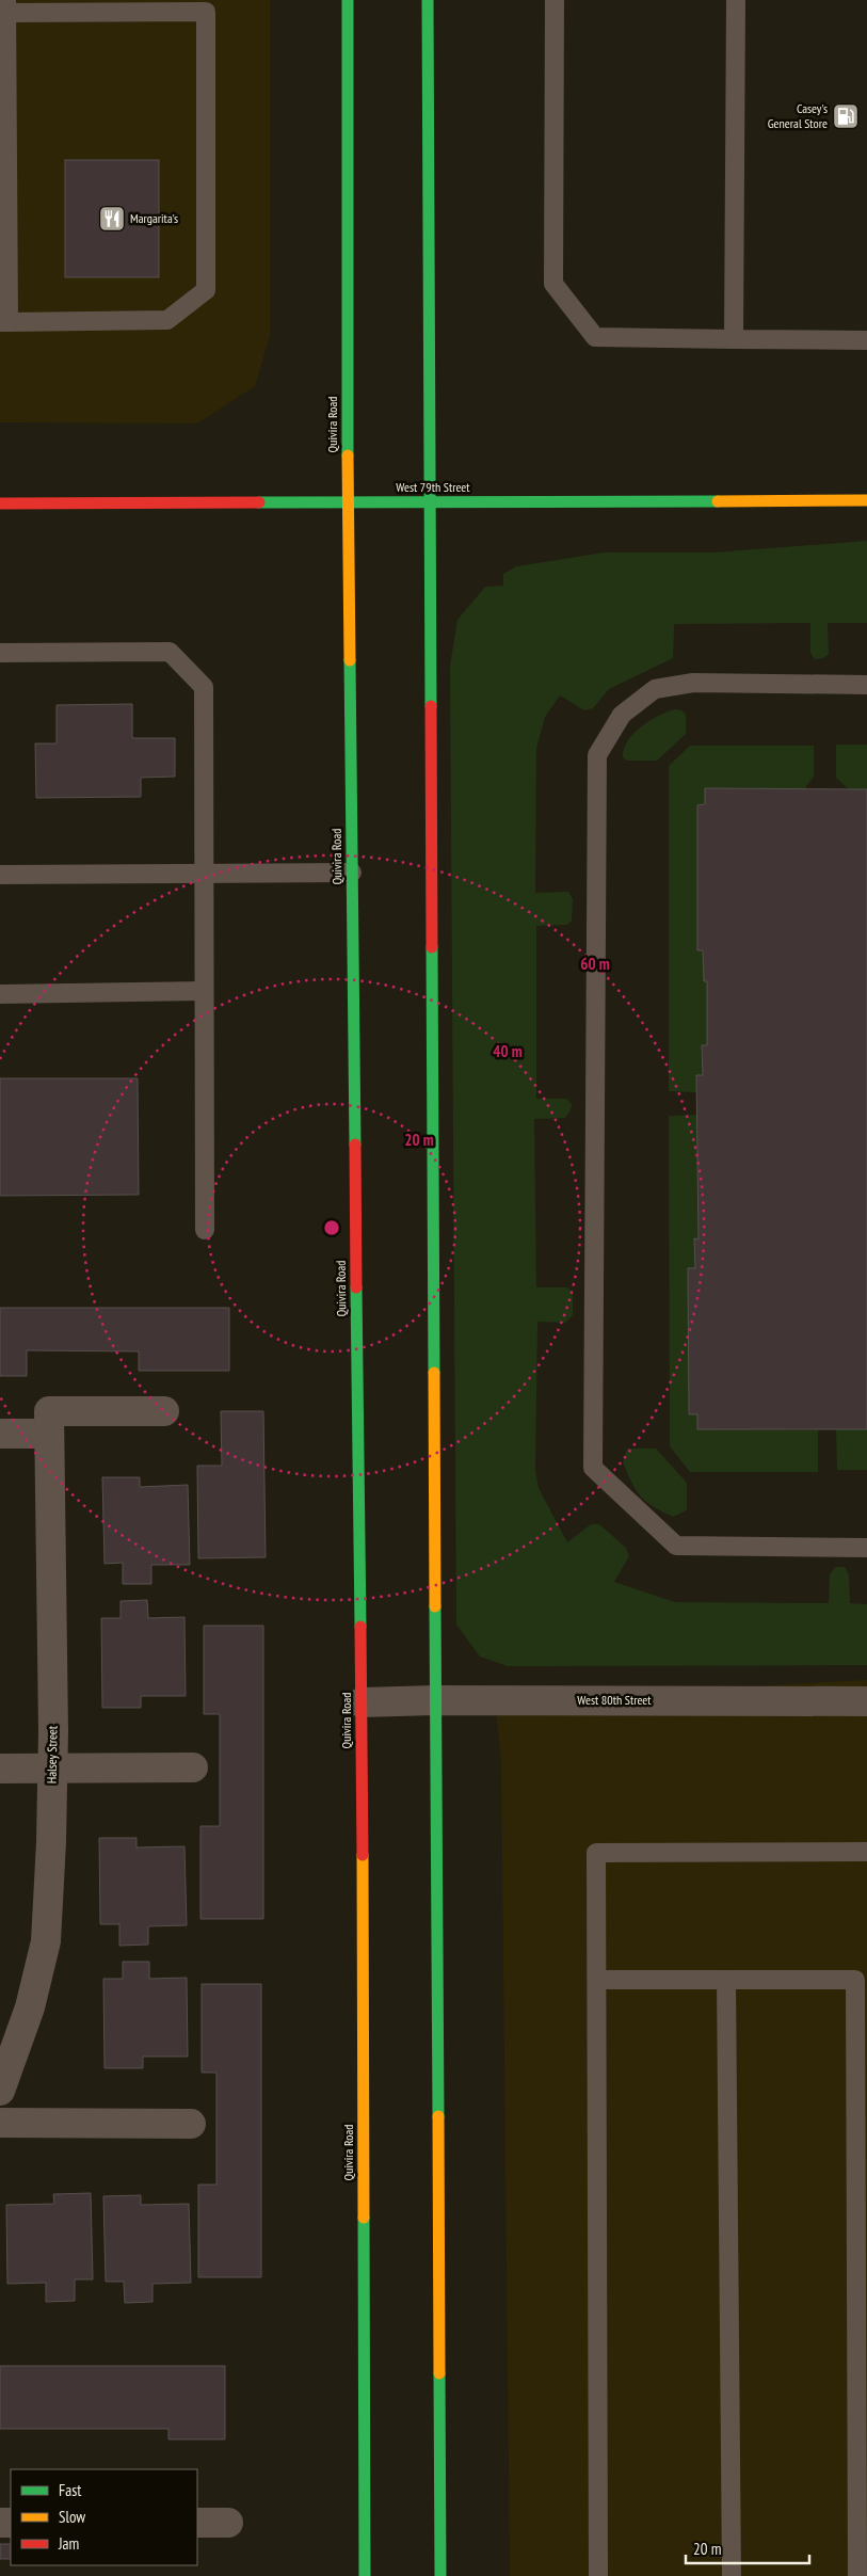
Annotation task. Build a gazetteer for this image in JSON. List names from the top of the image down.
{
  "streets": {
    "main road": ["Quivira Road", "West 79th Street"],
    "street": ["West 80th Street", "Halsey Street"]
  },
  "crossings": [
    ["Quivira Road", "West 79th Street"],
    ["Quivira Road", "West 80th Street"]
  ],
  "places": {
    "fuel station": ["Casey's General Store"],
    "restaurant": ["Margarita's"]
  },
  "legend": ["Fast", "Slow", "Jam"],
  "scale_bar": "20 m",
  "rings": ["60 m", "40 m", "20 m"]
}
